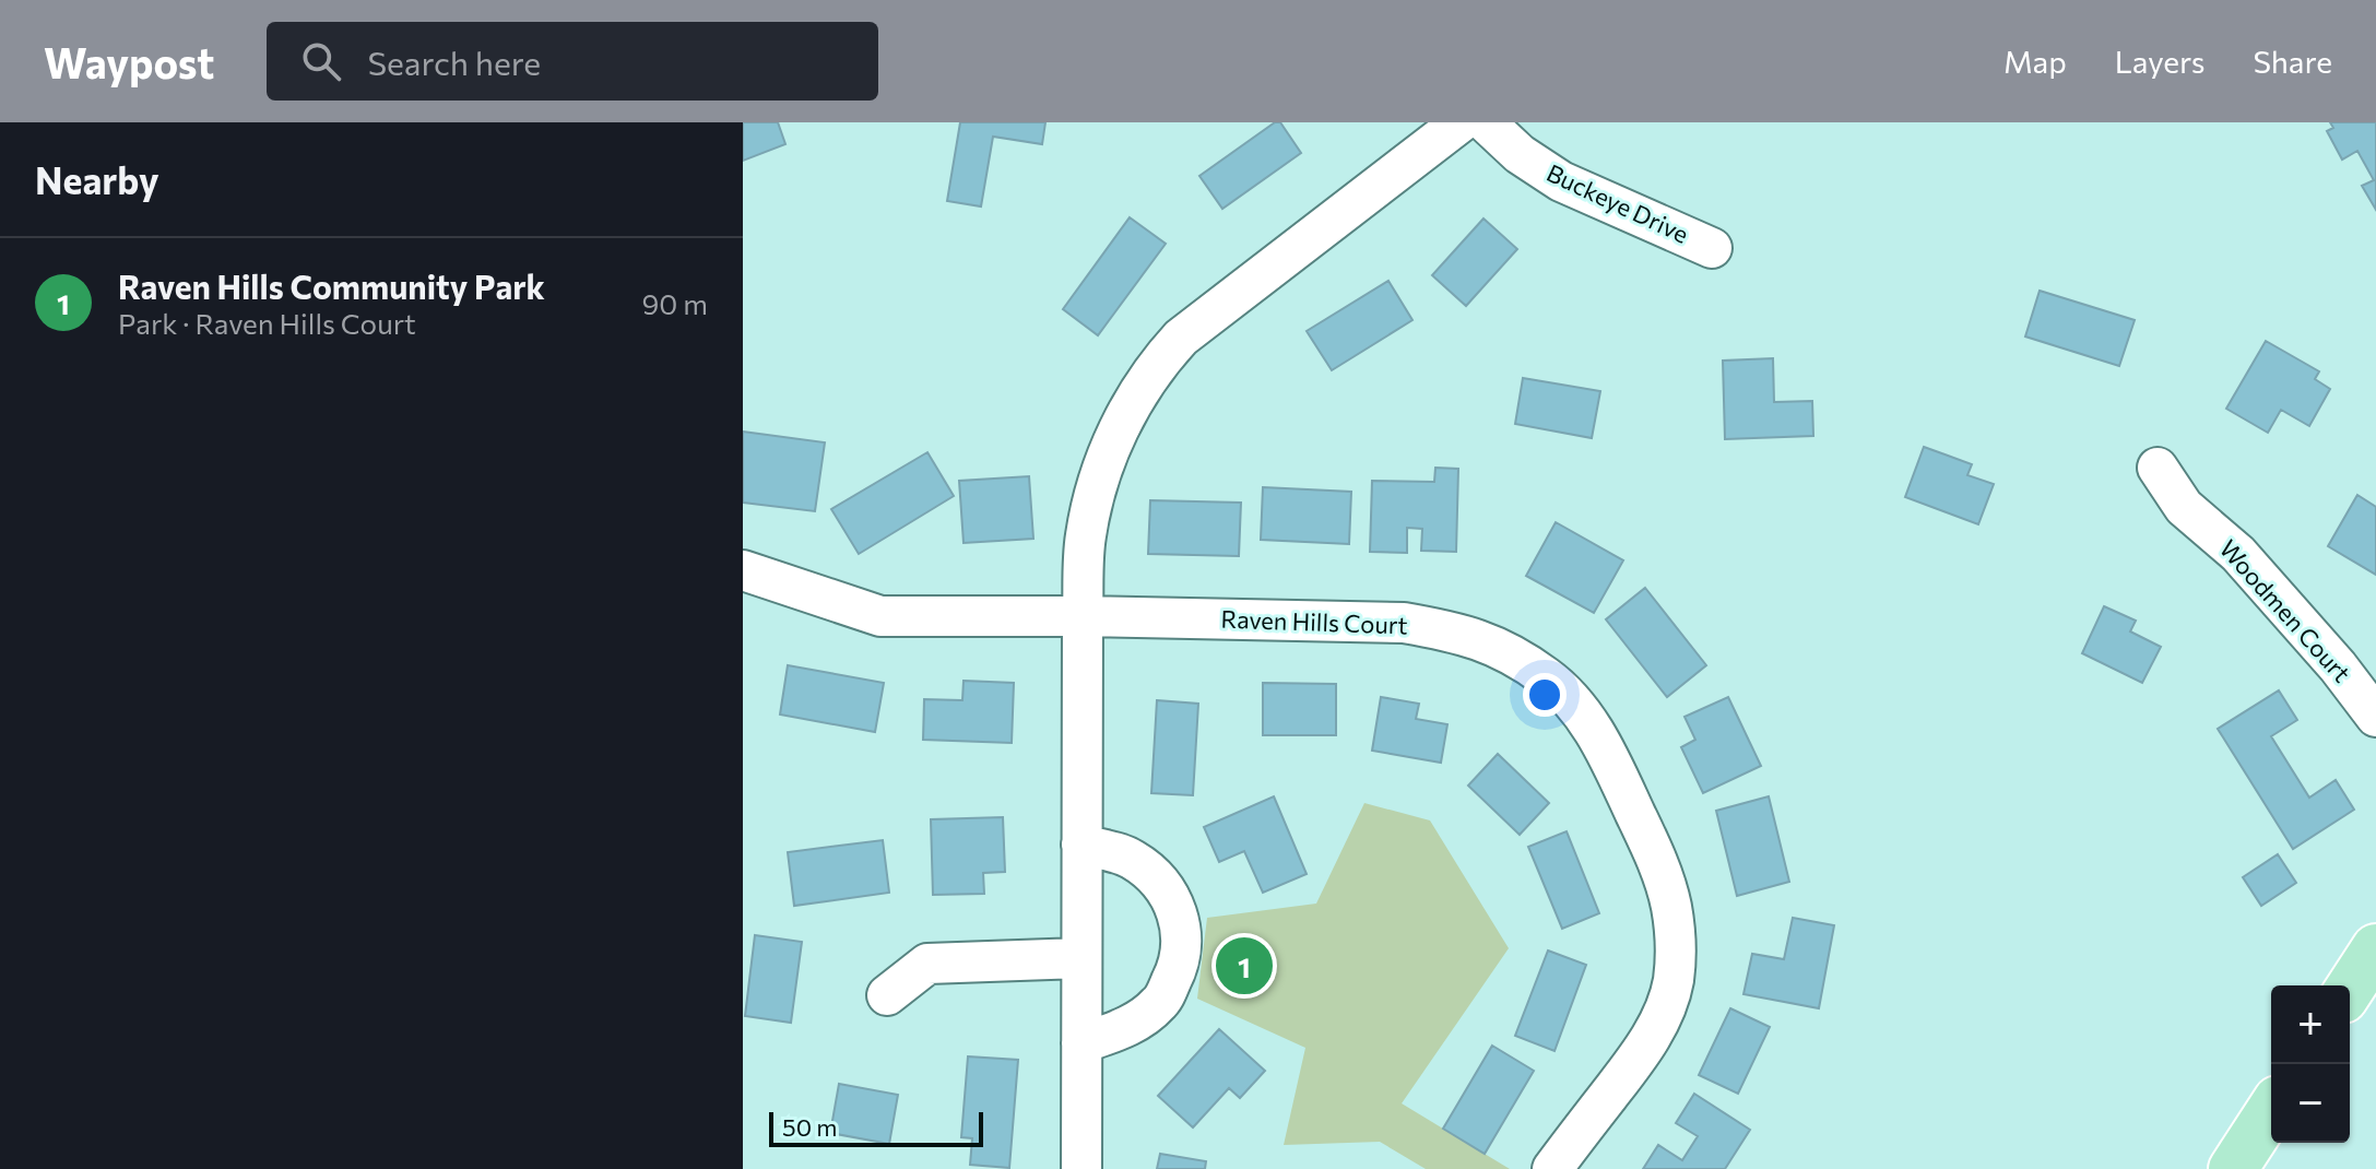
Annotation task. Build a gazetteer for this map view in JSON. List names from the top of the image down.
{
  "streets": {
    "street": ["Buckeye Drive", "Woodmen Court", "Raven Hills Court"]
  },
  "scale_bar": "50 m",
  "page": {
    "header": "Waypost",
    "search": "Search here",
    "nav": ["Map", "Layers", "Share"],
    "heading": "Nearby",
    "list": [
      {
        "mark": "1",
        "name": "Raven Hills Community Park",
        "note": "Park · Raven Hills Court",
        "value": "90 m"
      }
    ],
    "pins": "1",
    "map_buttons": ["+", "−"],
    "scale": "50 m"
  }
}
